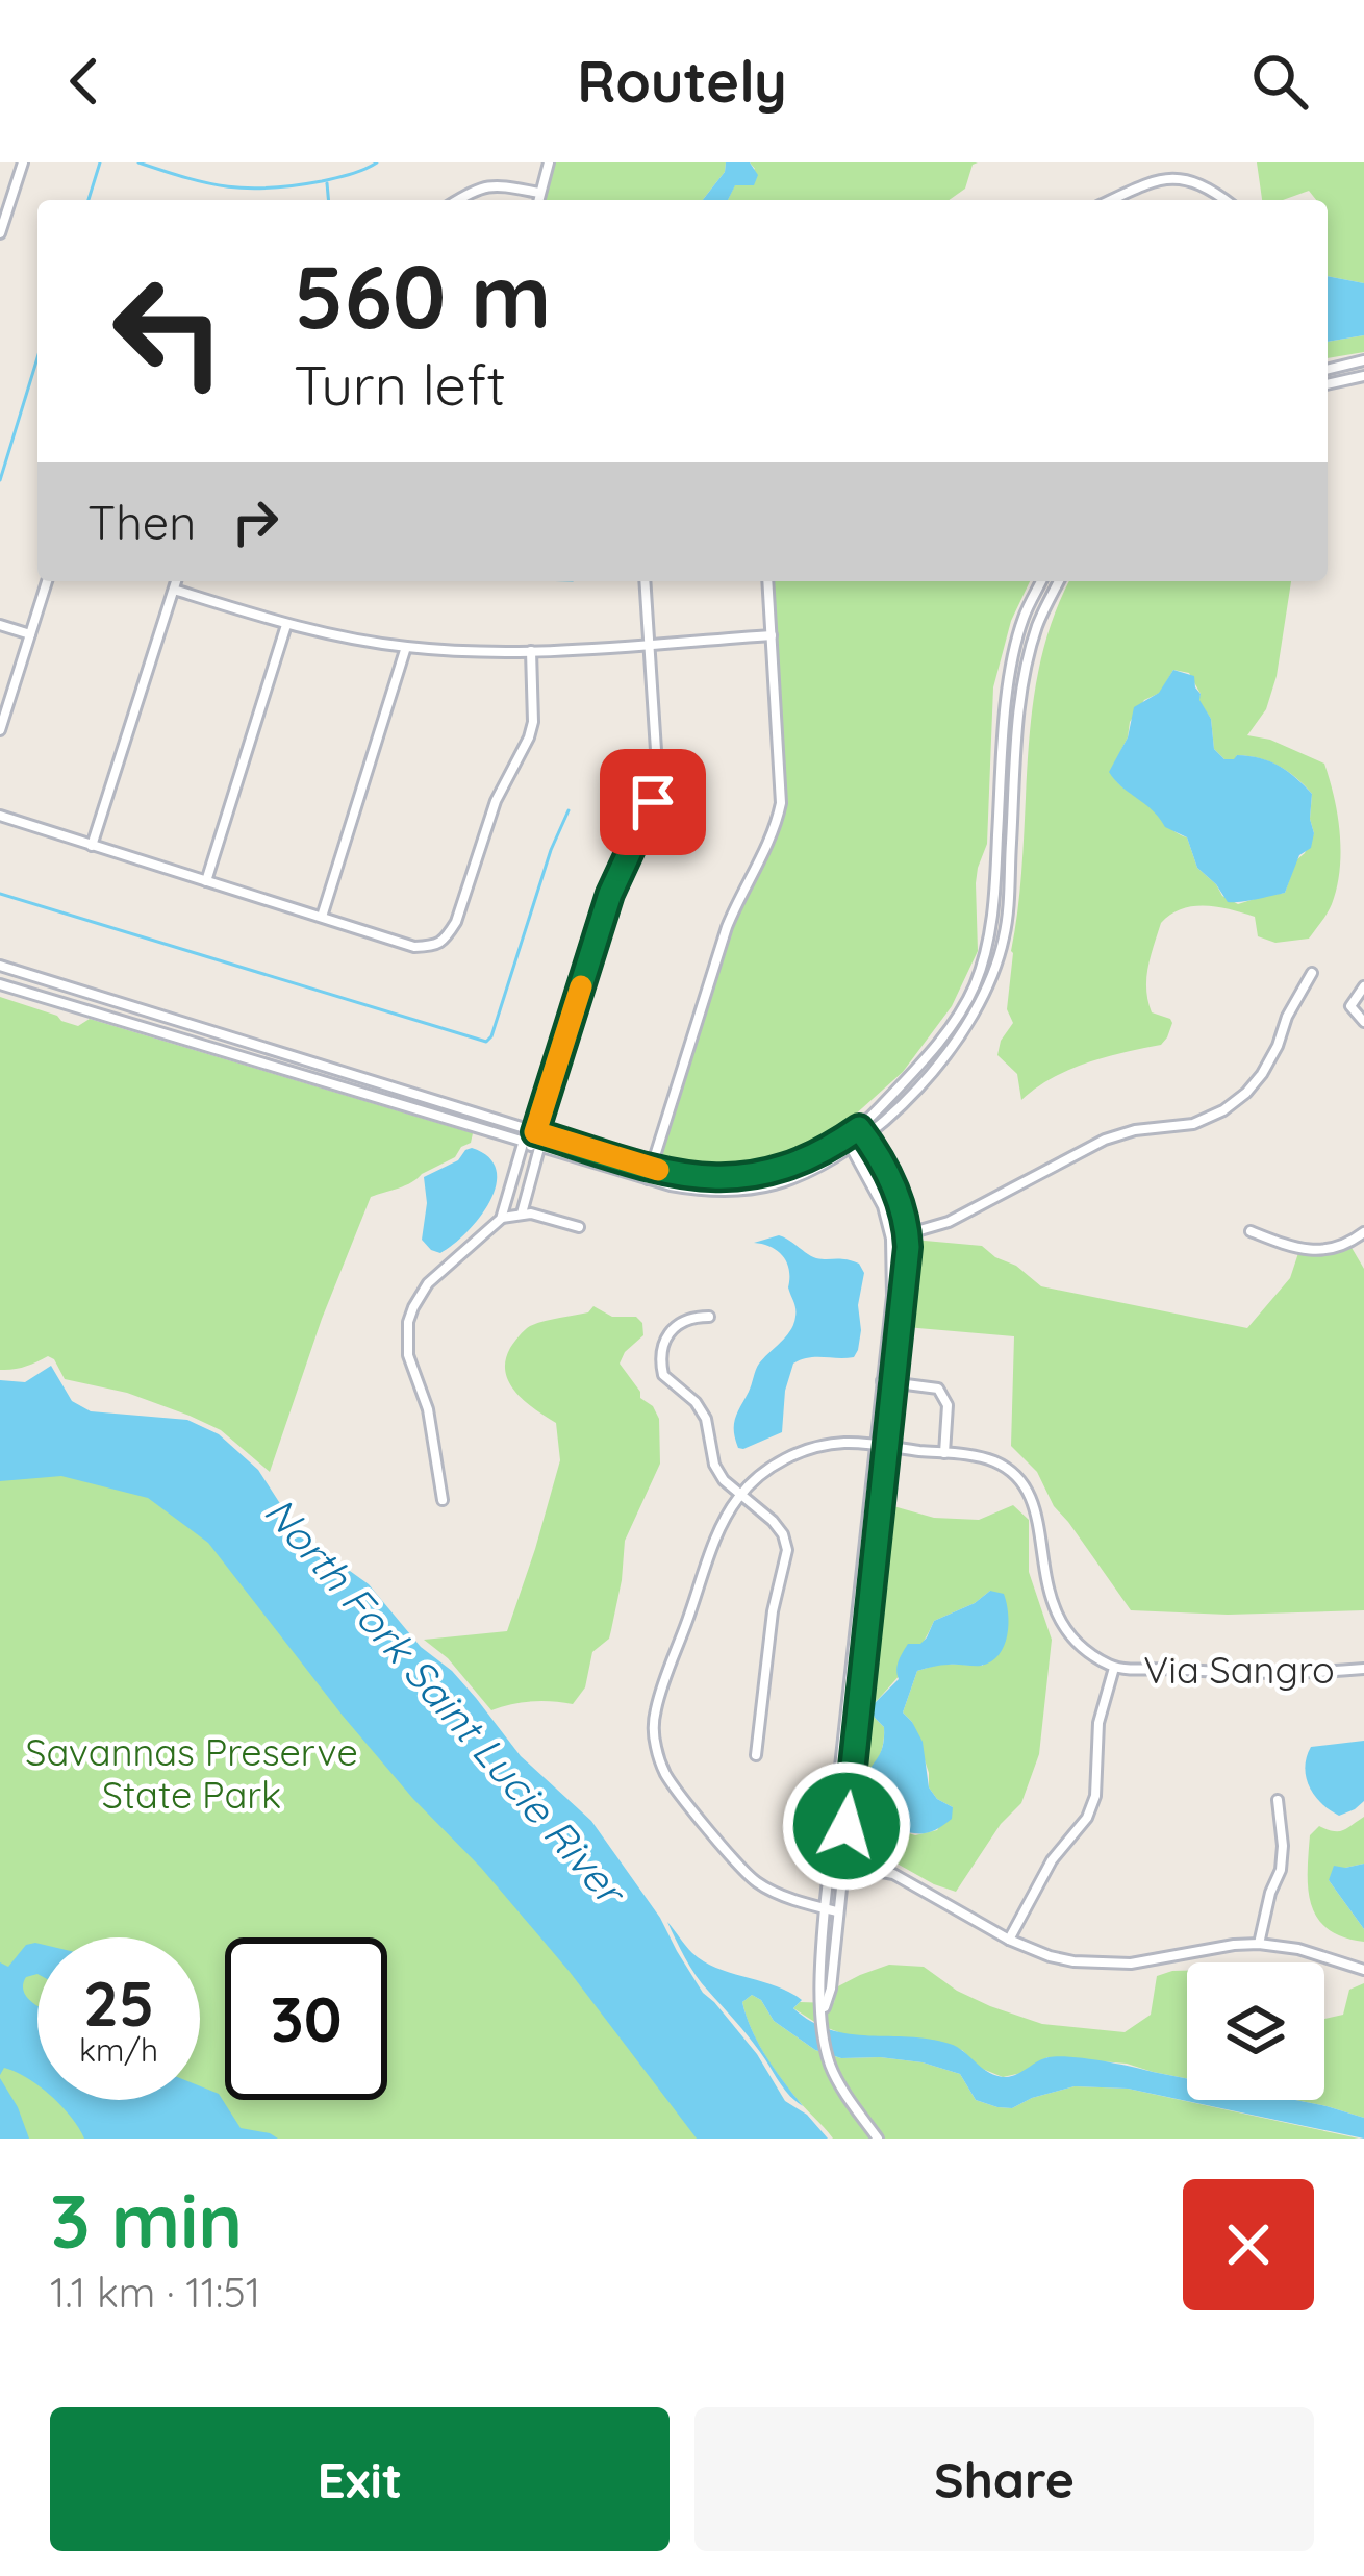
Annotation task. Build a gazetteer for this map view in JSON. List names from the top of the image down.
{
  "streets": {
    "street": ["Via Sangro"]
  },
  "water": ["North Fork Saint Lucie River"],
  "parks": ["Savannas Preserve State Park"],
  "page": {
    "header": "Routely",
    "turn": ["560 m", "Turn left"],
    "then": "Then",
    "speed": "25 km/h",
    "limit": "30",
    "heading": ["3 min", "1.1 km · 11:51"],
    "buttons": ["Exit", "Share"]
  }
}
